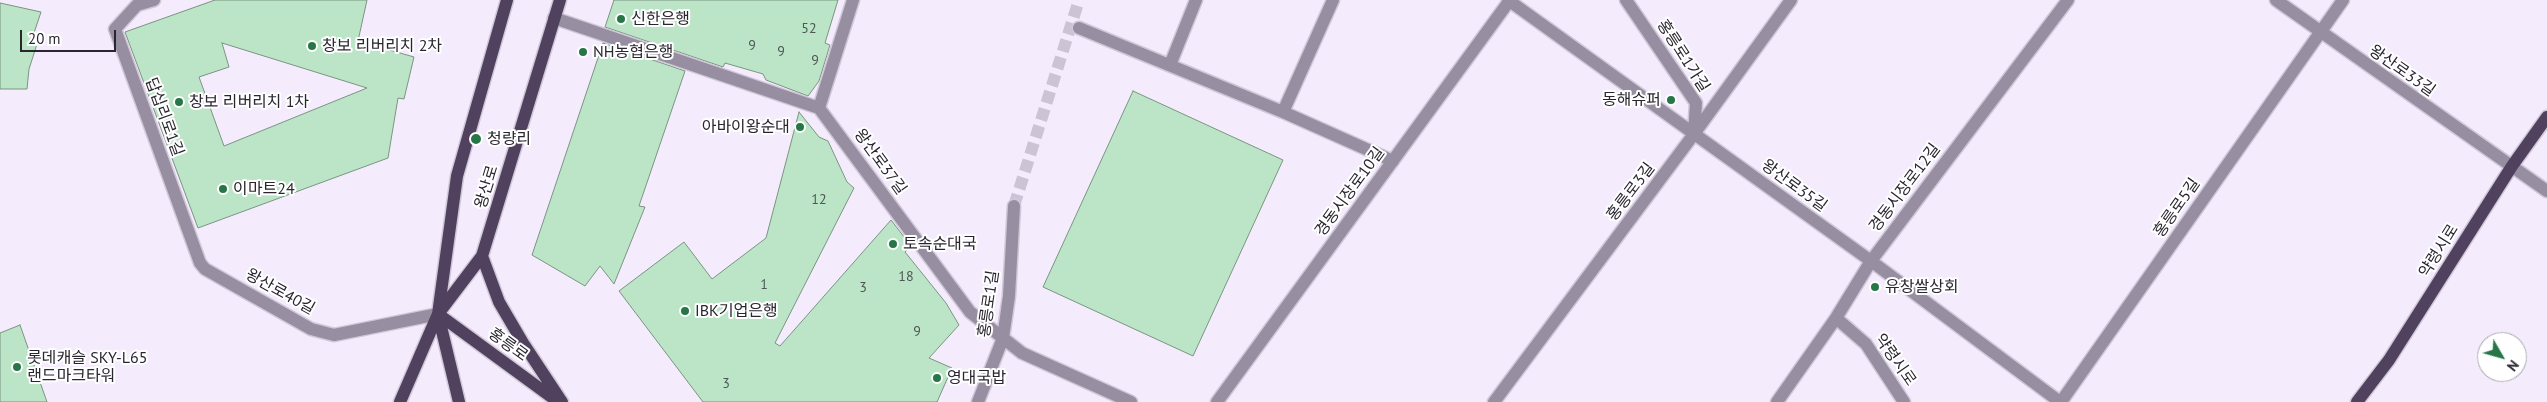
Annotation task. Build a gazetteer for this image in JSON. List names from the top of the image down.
{
  "streets": {
    "main road": ["왕산로", "약령시로", "홍릉로"],
    "street": [
      "홍릉로1가길",
      "왕산로33길",
      "답십리로1길",
      "왕산로37길",
      "왕산로35길",
      "경동시장로12길",
      "경동시장로10길",
      "홍릉로3길",
      "홍릉로5길",
      "왕산로40길",
      "홍릉로1길"
    ]
  },
  "crossings": [
    ["홍릉로1가길", "왕산로35길"],
    ["홍릉로1가길", "홍릉로3길"],
    ["왕산로33길", "홍릉로5길"],
    ["왕산로33길", "약령시로"],
    ["답십리로1길", "왕산로40길"],
    ["왕산로37길", "홍릉로1길"],
    ["왕산로35길", "경동시장로12길"],
    ["왕산로35길", "경동시장로10길"],
    ["왕산로35길", "홍릉로3길"],
    ["왕산로35길", "홍릉로5길"],
    ["왕산로", "왕산로40길"],
    ["왕산로", "홍릉로"],
    ["경동시장로12길", "약령시로"],
    ["왕산로40길", "홍릉로"]
  ],
  "places": [
    "신한은행",
    "창보 리버리치 2차",
    "NH농협은행",
    "동해슈퍼",
    "창보 리버리치 1차",
    "아바이왕순대",
    "청량리",
    "이마트24",
    "토속순대국",
    "유창쌀상회",
    "IBK기업은행",
    "롯데캐슬 SKY-L65 랜드마크타워",
    "영대국밥"
  ],
  "house_numbers": [
    "52",
    "9",
    "9",
    "9",
    "12",
    "18",
    "1",
    "3",
    "9",
    "3"
  ],
  "scale_bar": "20 m",
  "north": "bottom right"
}
